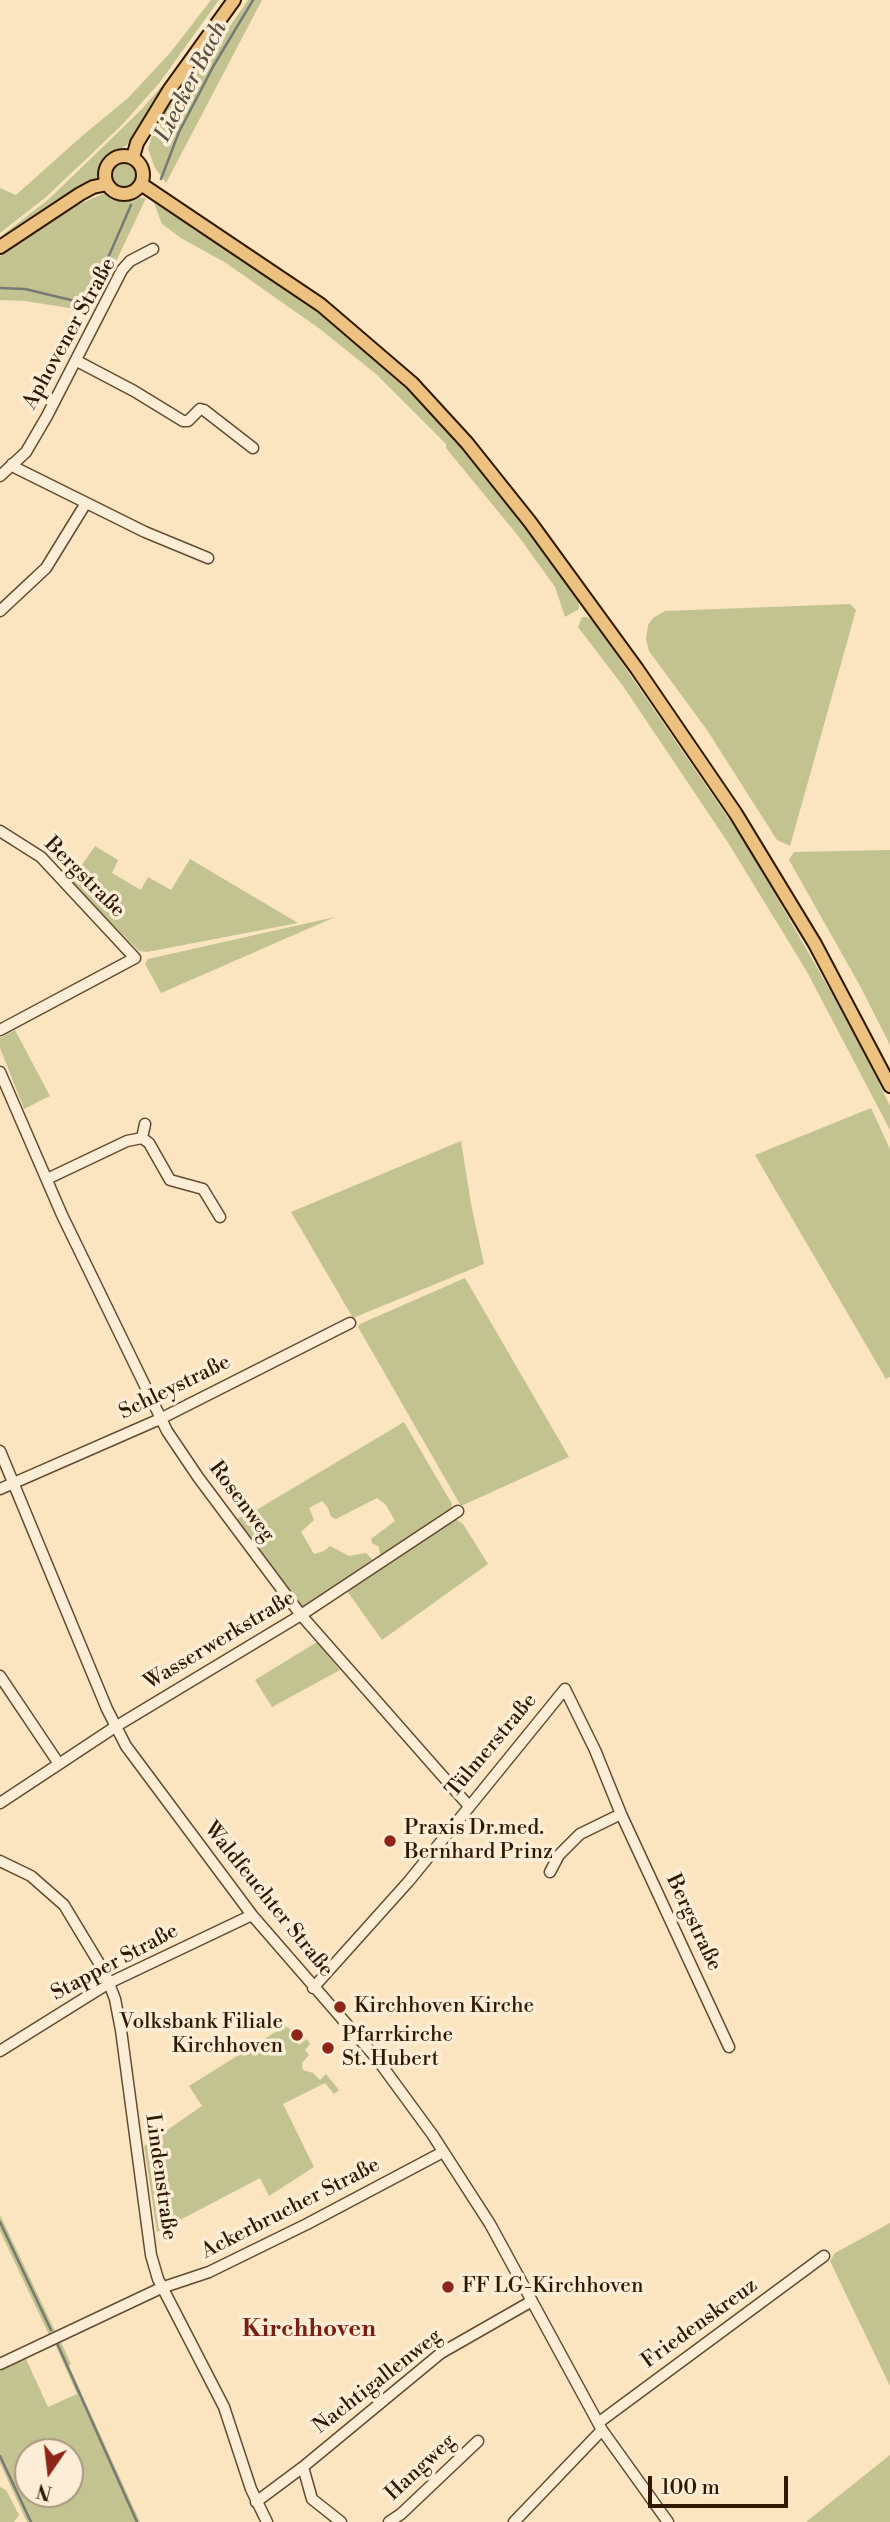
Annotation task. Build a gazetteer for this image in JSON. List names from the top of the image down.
{
  "streets": {
    "street": [
      "Aphovener Straße",
      "Bergstraße",
      "Schleystraße",
      "Rosenweg",
      "Wasserwerkstraße",
      "Tülmerstraße",
      "Waldfeuchter Straße",
      "Stapper Straße",
      "Lindenstraße",
      "Ackerbrucher Straße",
      "Friedenskreuz",
      "Nachtigallenweg",
      "Hangweg"
    ]
  },
  "crossings": [
    ["Bergstraße", "Tülmerstraße"],
    ["Schleystraße", "Rosenweg"],
    ["Schleystraße", "Waldfeuchter Straße"],
    ["Rosenweg", "Wasserwerkstraße"],
    ["Rosenweg", "Tülmerstraße"],
    ["Wasserwerkstraße", "Waldfeuchter Straße"],
    ["Tülmerstraße", "Waldfeuchter Straße"],
    ["Waldfeuchter Straße", "Stapper Straße"],
    ["Waldfeuchter Straße", "Ackerbrucher Straße"],
    ["Waldfeuchter Straße", "Friedenskreuz"],
    ["Waldfeuchter Straße", "Nachtigallenweg"],
    ["Stapper Straße", "Lindenstraße"],
    ["Lindenstraße", "Ackerbrucher Straße"],
    ["Lindenstraße", "Nachtigallenweg"]
  ],
  "districts": ["Kirchhoven"],
  "water": ["Liecker Bach"],
  "places": [
    "Praxis Dr.med. Bernhard Prinz",
    "Kirchhoven Kirche",
    "Volksbank Filiale Kirchhoven",
    "Pfarrkirche St. Hubert",
    "FF LG-Kirchhoven"
  ],
  "scale_bar": "100 m",
  "north": "bottom"
}
